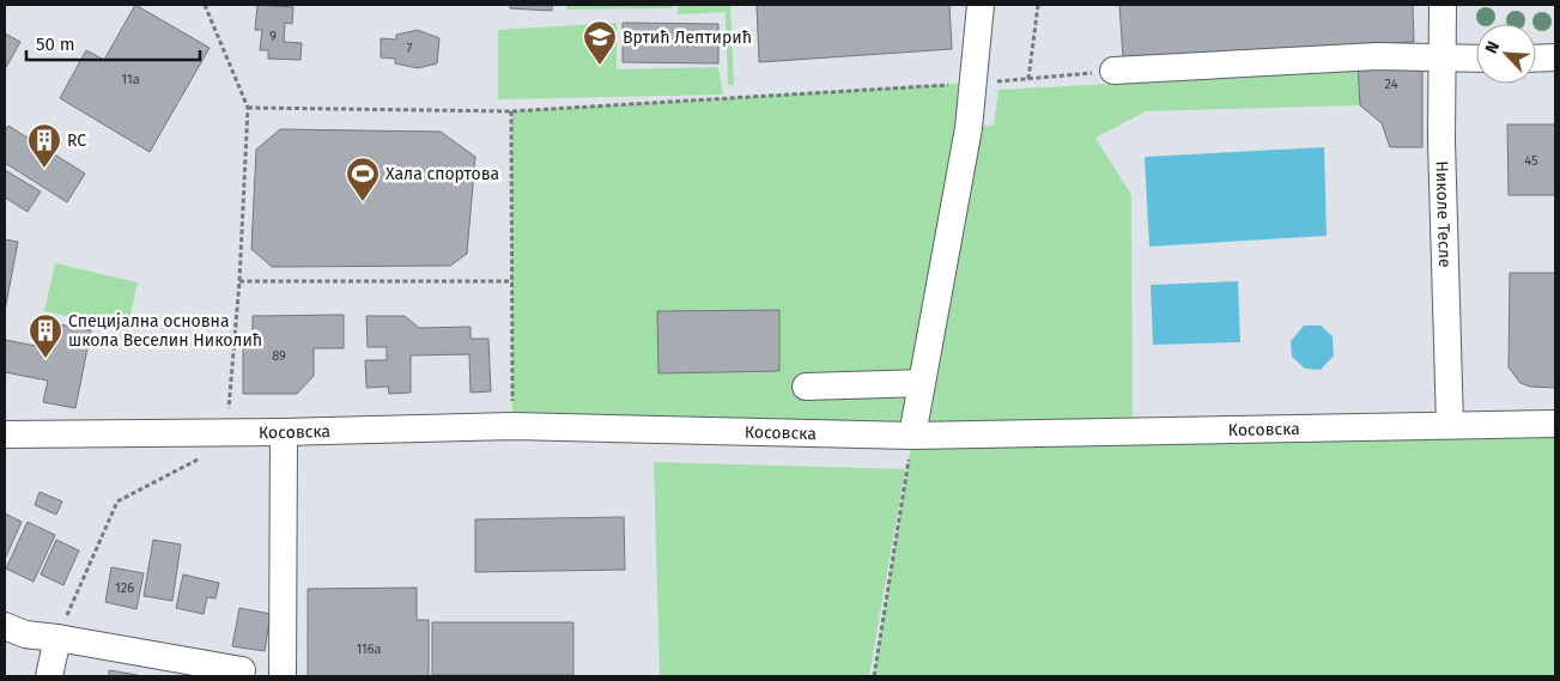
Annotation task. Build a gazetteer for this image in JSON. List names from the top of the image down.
{
  "streets": {
    "street": ["Николе Тесле", "Косовска"]
  },
  "crossings": [
    ["Николе Тесле", "Косовска"]
  ],
  "places": {
    "school or university": ["Вртић Лептирић"],
    "building": ["RC", "Специјална основна школа Веселин Николић"],
    "sports": ["Хала спортова"]
  },
  "house_numbers": [
    "9",
    "7",
    "11a",
    "24",
    "45",
    "89",
    "126",
    "116a"
  ],
  "scale_bar": "50 m",
  "north": "top left"
}
